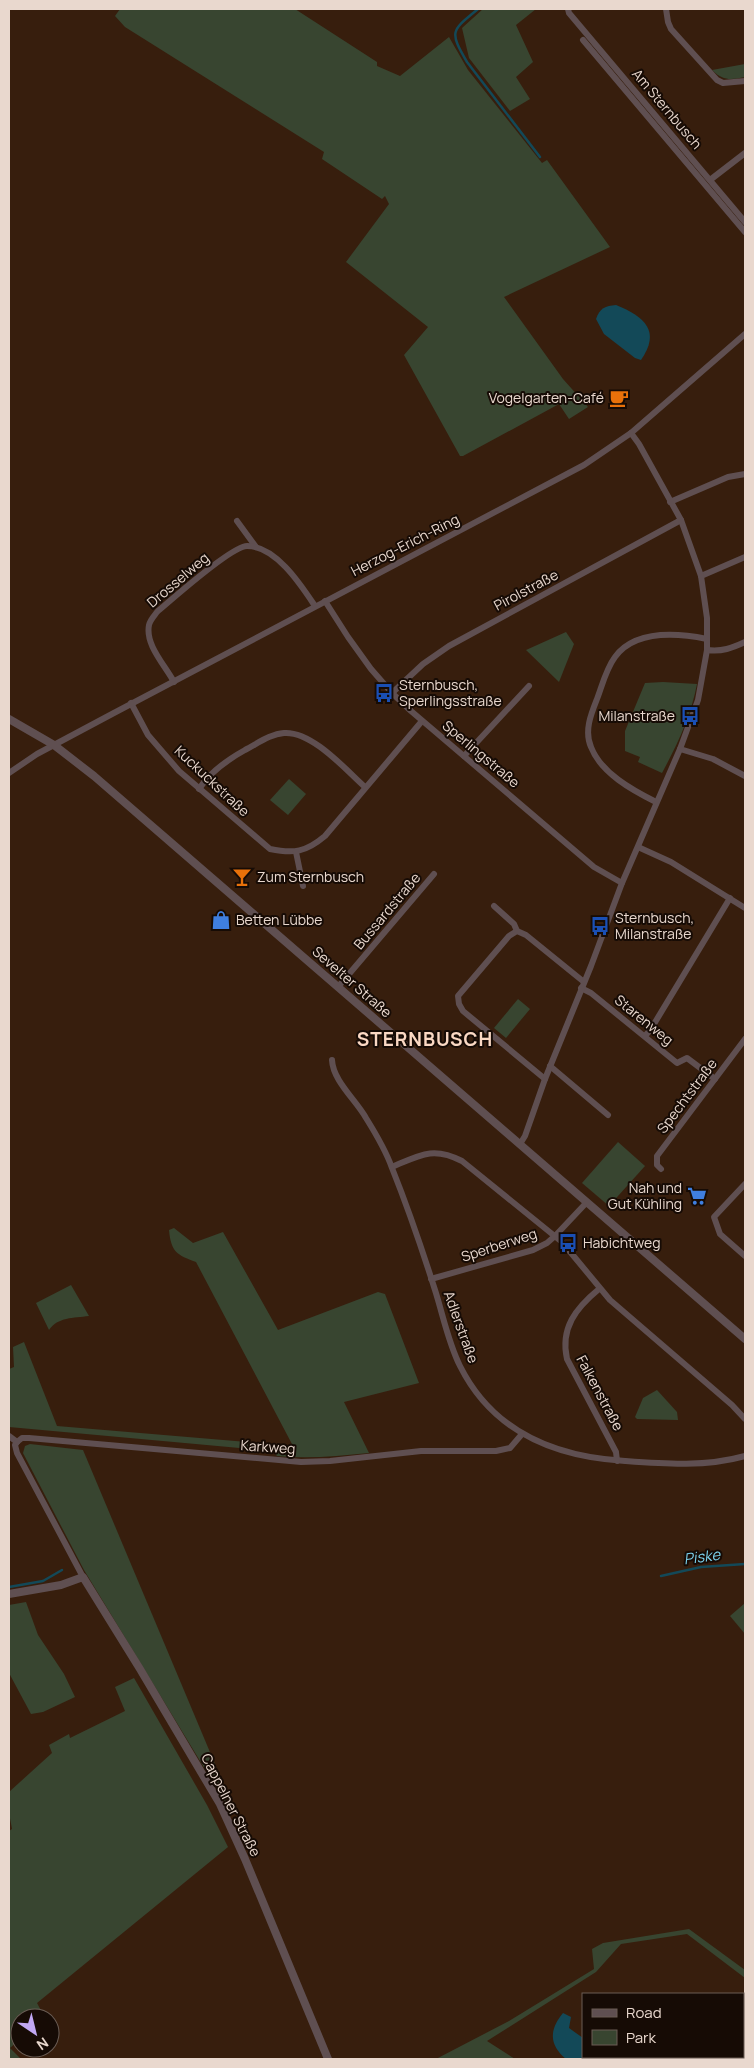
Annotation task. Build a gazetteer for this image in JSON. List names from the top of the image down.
{
  "streets": {
    "street": [
      "Am Sternbusch",
      "Herzog-Erich-Ring",
      "Drosselweg",
      "Pirolstraße",
      "Sperlingstraße",
      "Kuckuckstraße",
      "Bussardstraße",
      "Sevelter Straße",
      "Starenweg",
      "Spechtstraße",
      "Sperberweg",
      "Adlerstraße",
      "Falkenstraße",
      "Karkweg",
      "Cappelner Straße"
    ]
  },
  "crossings": [
    ["Herzog-Erich-Ring", "Drosselweg"],
    ["Herzog-Erich-Ring", "Sperlingstraße"],
    ["Herzog-Erich-Ring", "Kuckuckstraße"],
    ["Herzog-Erich-Ring", "Sevelter Straße"],
    ["Pirolstraße", "Sperlingstraße"],
    ["Bussardstraße", "Sevelter Straße"],
    ["Sevelter Straße", "Sperberweg"],
    ["Starenweg", "Spechtstraße"],
    ["Sperberweg", "Adlerstraße"],
    ["Adlerstraße", "Falkenstraße"],
    ["Adlerstraße", "Karkweg"],
    ["Karkweg", "Cappelner Straße"]
  ],
  "districts": ["STERNBUSCH"],
  "water": ["Piske"],
  "places": {
    "cafe": ["Vogelgarten-Café"],
    "bus stop": [
      "Sternbusch, Sperlingsstraße",
      "Milanstraße",
      "Sternbusch, Milanstraße",
      "Habichtweg"
    ],
    "bar": ["Zum Sternbusch"],
    "shop": ["Betten Lübbe"],
    "supermarket": ["Nah und Gut Kühling"]
  },
  "legend": ["Road", "Park"],
  "north": "bottom right"
}
